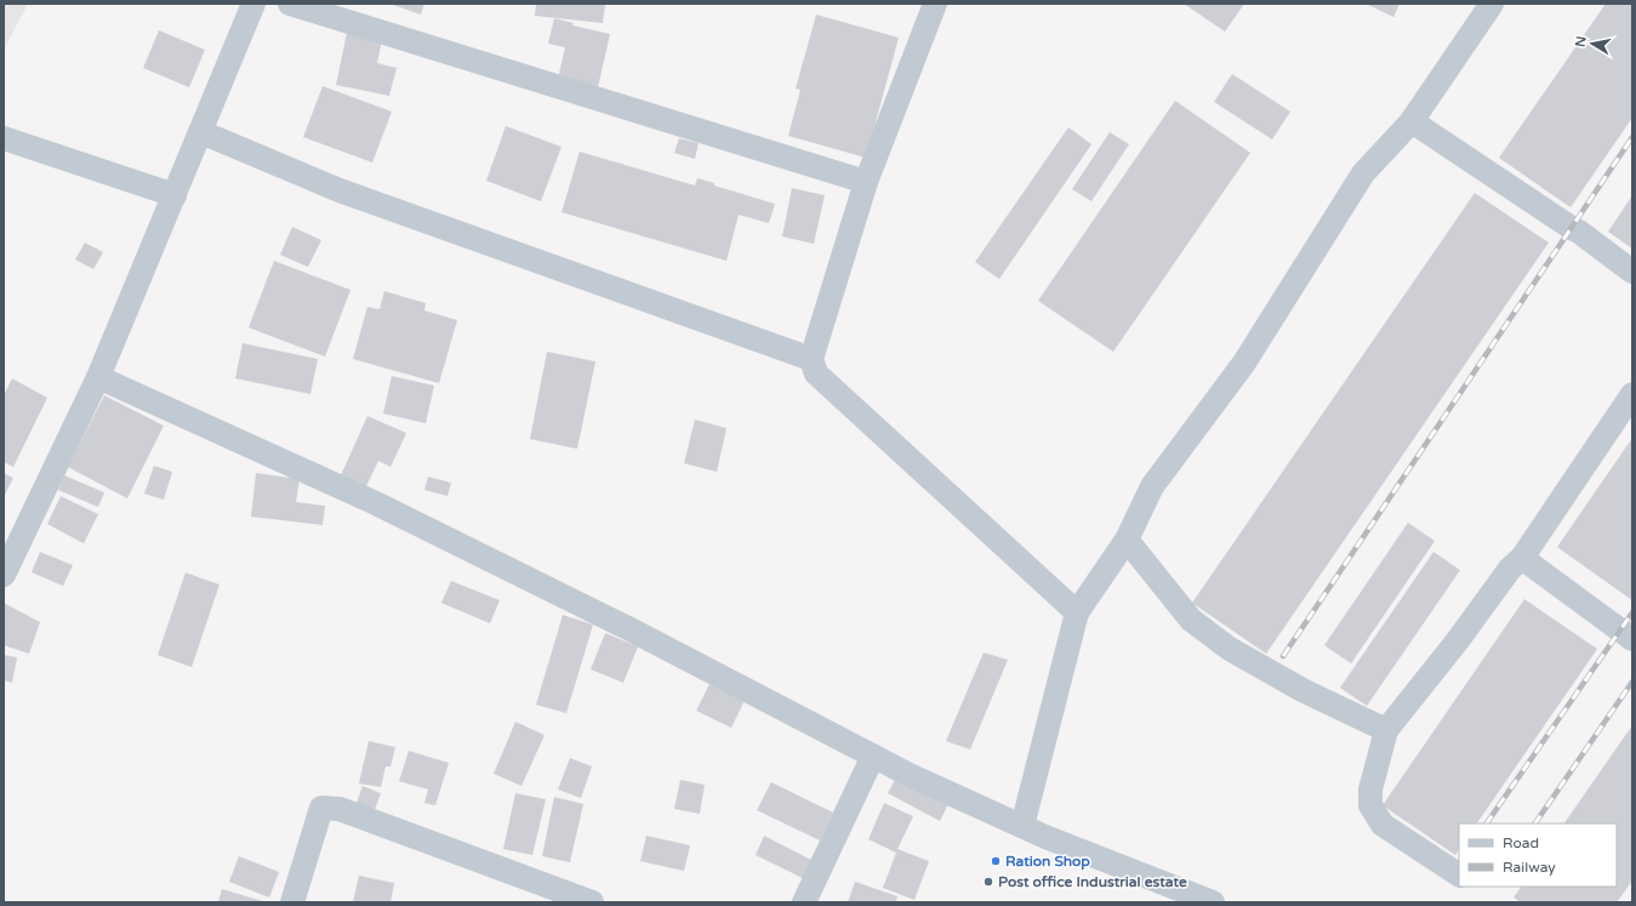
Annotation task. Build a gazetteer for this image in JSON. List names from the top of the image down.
{
  "places": ["Ration Shop", "Post office Industrial estate"],
  "legend": ["Road", "Railway"],
  "north": "left"
}
